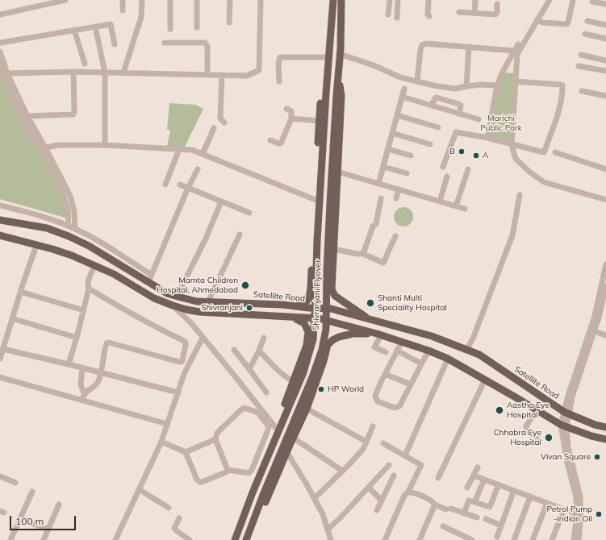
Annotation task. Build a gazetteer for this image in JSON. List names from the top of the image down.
{
  "streets": {
    "main road": ["Shivranjani Flyover", "Satellite Road"]
  },
  "parks": ["Marichi Public Park"],
  "places": [
    "B",
    "A",
    "Mamta Children Hospital, Ahmedabad",
    "Shanti Multi Speciality Hospital",
    "Shivranjani",
    "HP World",
    "Aastha Eye Hospital",
    "Chhabra Eye Hospital",
    "Vivan Square",
    "Petrol Pump -Indian Oil"
  ],
  "scale_bar": "100 m"
}
